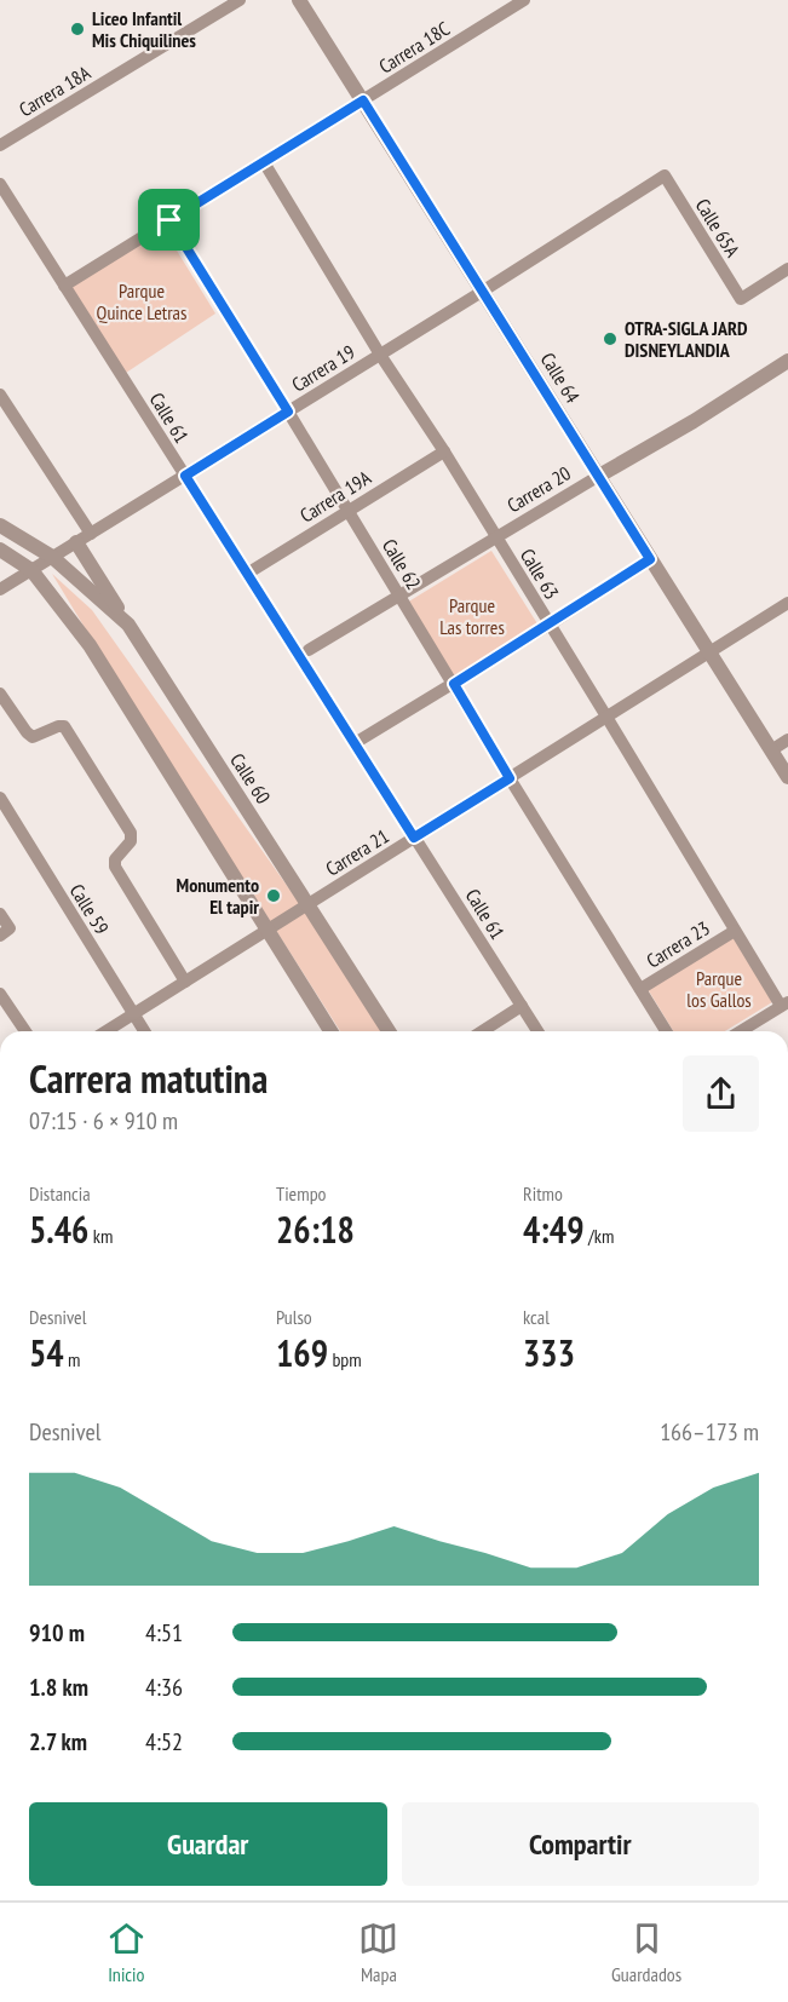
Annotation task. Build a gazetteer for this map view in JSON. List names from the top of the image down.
{
  "streets": {
    "street": [
      "Carrera 18C",
      "Carrera 18A",
      "Calle 65A",
      "Carrera 19",
      "Calle 64",
      "Calle 61",
      "Carrera 20",
      "Carrera 19A",
      "Calle 62",
      "Calle 63",
      "Calle 60",
      "Carrera 21",
      "Calle 59",
      "Carrera 23"
    ]
  },
  "crossings": [
    ["Carrera 18C", "Calle 64"],
    ["Carrera 18C", "Calle 61"],
    ["Carrera 18C", "Calle 62"],
    ["Carrera 18C", "Calle 63"],
    ["Calle 65A", "Carrera 19"],
    ["Carrera 19", "Calle 64"],
    ["Carrera 19", "Calle 61"],
    ["Carrera 19", "Calle 62"],
    ["Carrera 19", "Calle 63"],
    ["Carrera 19", "Calle 60"],
    ["Calle 64", "Carrera 20"],
    ["Calle 64", "Carrera 21"],
    ["Calle 61", "Carrera 19A"],
    ["Calle 61", "Carrera 21"],
    ["Carrera 20", "Calle 62"],
    ["Carrera 20", "Calle 63"],
    ["Carrera 19A", "Calle 62"],
    ["Carrera 19A", "Calle 63"],
    ["Calle 62", "Carrera 21"],
    ["Calle 62", "Carrera 23"],
    ["Calle 63", "Carrera 21"],
    ["Calle 63", "Carrera 23"],
    ["Calle 60", "Carrera 21"],
    ["Carrera 21", "Calle 59"]
  ],
  "parks": ["Parque Quince Letras", "Parque Las torres", "Parque los Gallos"],
  "places": ["Liceo Infantil Mis Chiquilines", "OTRA-SIGLA JARD DISNEYLANDIA", "Monumento El tapir"],
  "page": {
    "heading": ["Carrera matutina", "07:15 · 6 × 910 m"],
    "stats": [
      ["Distancia", "5.46 km"],
      ["Tiempo", "26:18"],
      ["Ritmo", "4:49 /km"],
      ["Desnivel", "54 m"],
      ["Pulso", "169 bpm"],
      ["kcal", "333"]
    ],
    "chart": ["Desnivel", "166–173 m"],
    "list": [
      {
        "name": "910 m",
        "note": "4:51"
      },
      {
        "name": "1.8 km",
        "note": "4:36"
      },
      {
        "name": "2.7 km",
        "note": "4:52"
      }
    ],
    "buttons": ["Guardar", "Compartir"],
    "tabs": ["Inicio", "Mapa", "Guardados"]
  }
}
